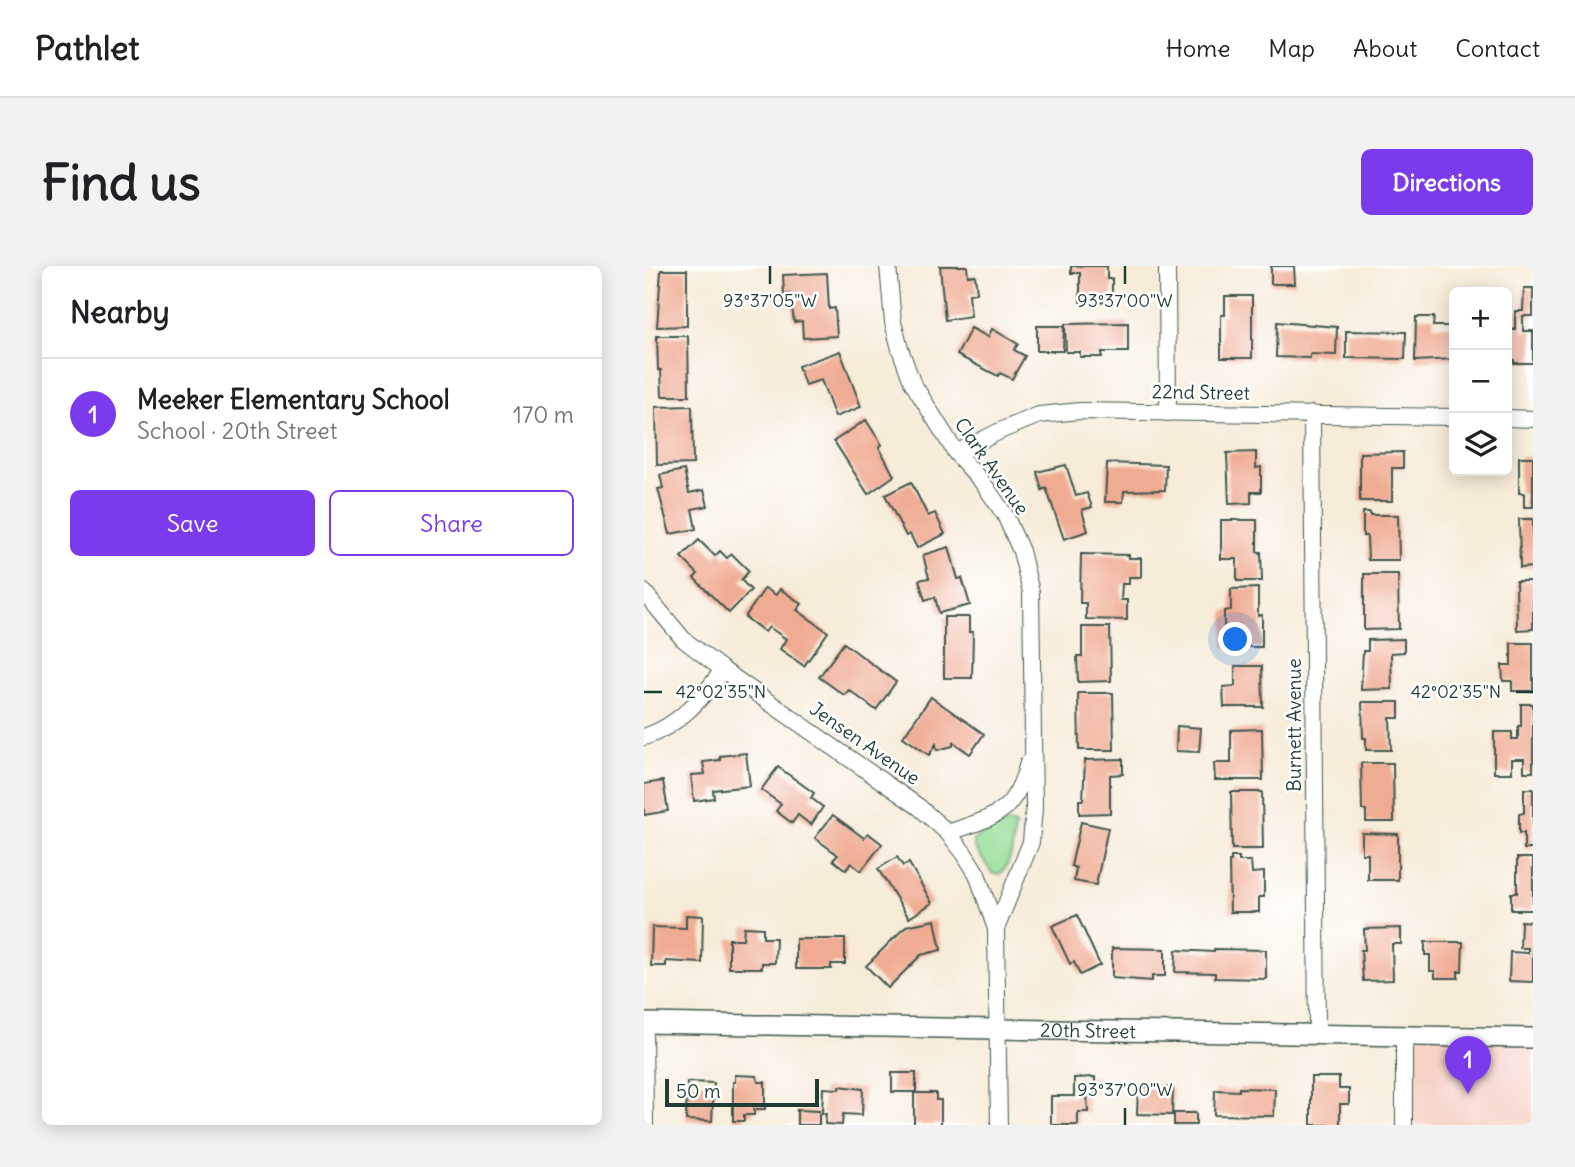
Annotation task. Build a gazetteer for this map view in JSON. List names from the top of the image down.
{
  "streets": {
    "street": [
      "22nd Street",
      "Clark Avenue",
      "Burnett Avenue",
      "Jensen Avenue",
      "20th Street"
    ]
  },
  "crossings": [
    ["22nd Street", "Clark Avenue"],
    ["22nd Street", "Burnett Avenue"],
    ["Clark Avenue", "Jensen Avenue"],
    ["Clark Avenue", "20th Street"],
    ["Burnett Avenue", "20th Street"]
  ],
  "scale_bar": "50 m",
  "page": {
    "header": "Pathlet",
    "nav": [
      "Home",
      "Map",
      "About",
      "Contact"
    ],
    "buttons": [
      "Directions",
      ["Save", "Share"]
    ],
    "title": "Find us",
    "heading": "Nearby",
    "map_buttons": ["+", "−"],
    "list": [
      {
        "mark": "1",
        "name": "Meeker Elementary School",
        "note": "School · 20th Street",
        "value": "170 m"
      }
    ],
    "pins": "1",
    "scale": "50 m"
  },
  "coordinates": ["93°37'05\"W", "93°37'00\"W", "42°02'35\"N"]
}
